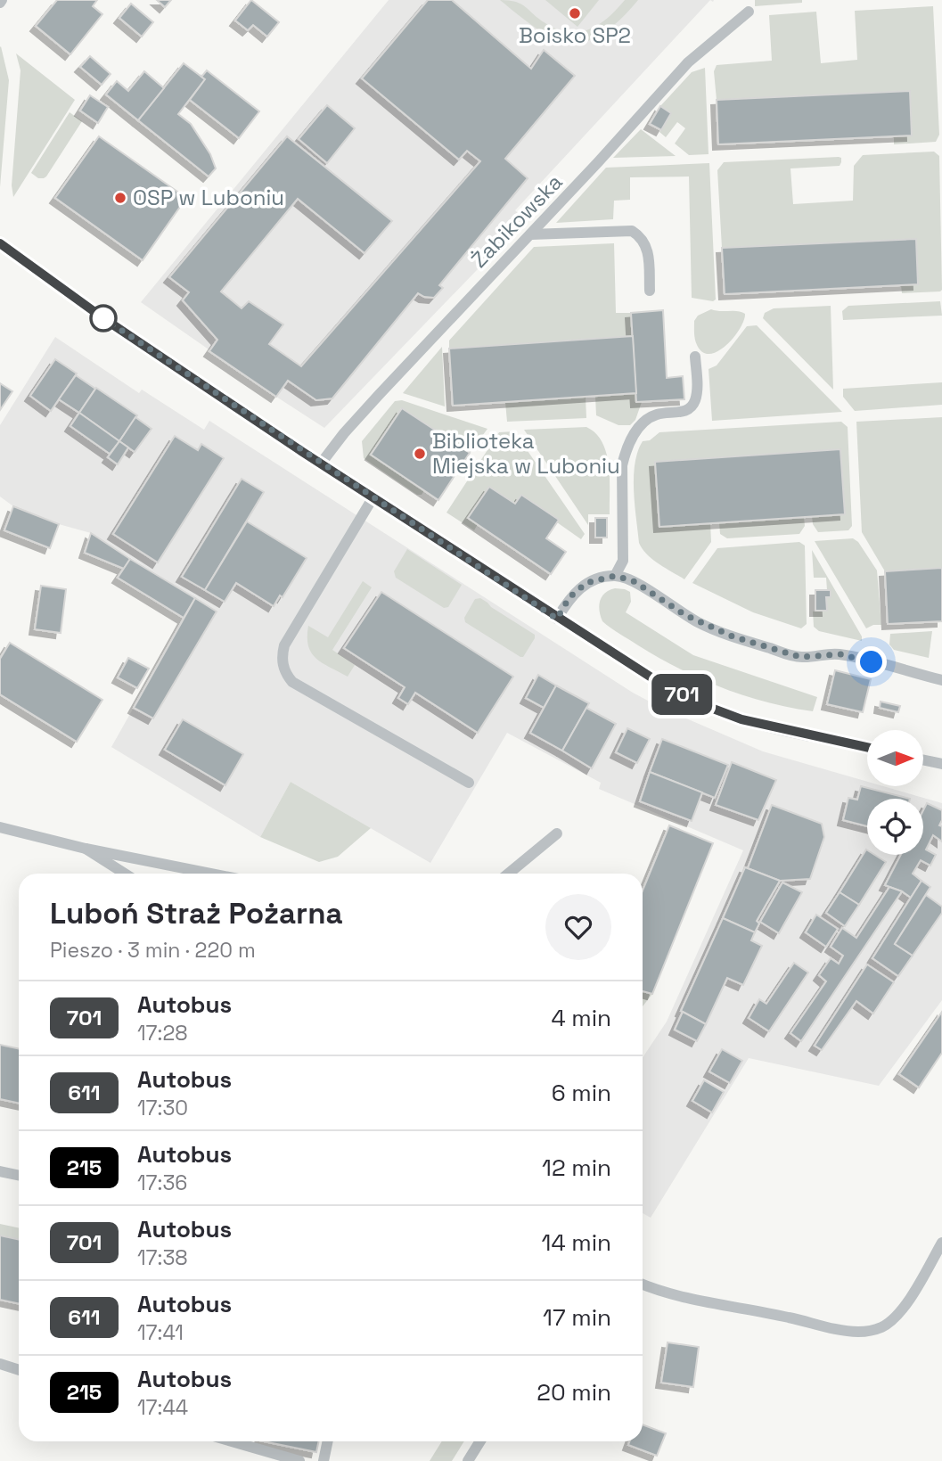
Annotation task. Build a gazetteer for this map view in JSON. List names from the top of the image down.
{
  "streets": {
    "street": ["Żabikowska"]
  },
  "places": ["Boisko SP2", "OSP w Luboniu", "Biblioteka Miejska w Luboniu"],
  "lines": ["bus line 701"],
  "north": "right",
  "page": {
    "on_map": "701",
    "heading": ["Luboń Straż Pożarna", "Pieszo · 3 min · 220 m"],
    "list": [
      {
        "mark": "701",
        "name": "Autobus",
        "note": "17:28",
        "value": "4 min"
      },
      {
        "mark": "611",
        "name": "Autobus",
        "note": "17:30",
        "value": "6 min"
      },
      {
        "mark": "215",
        "name": "Autobus",
        "note": "17:36",
        "value": "12 min"
      },
      {
        "mark": "701",
        "name": "Autobus",
        "note": "17:38",
        "value": "14 min"
      },
      {
        "mark": "611",
        "name": "Autobus",
        "note": "17:41",
        "value": "17 min"
      },
      {
        "mark": "215",
        "name": "Autobus",
        "note": "17:44",
        "value": "20 min"
      }
    ]
  }
}
